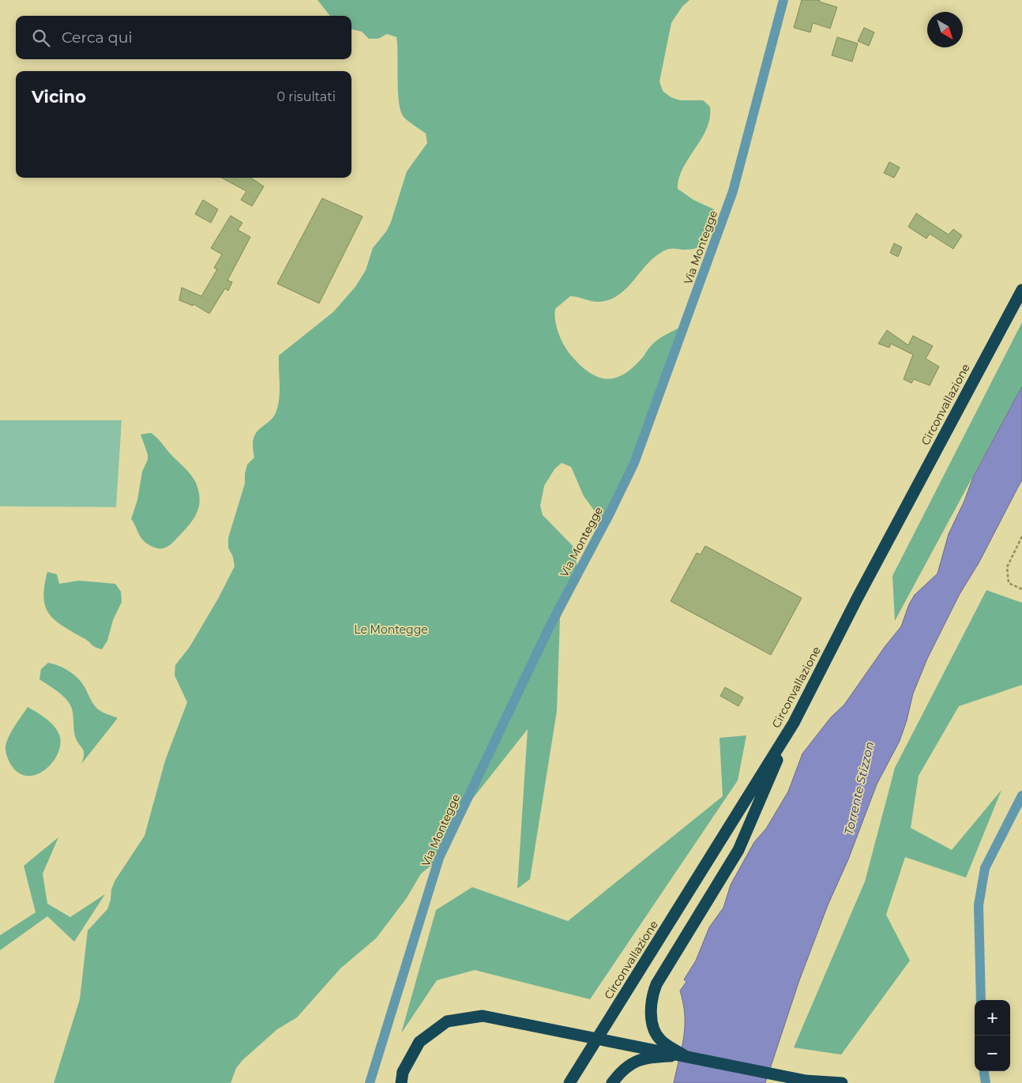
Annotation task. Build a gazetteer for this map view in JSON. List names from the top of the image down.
{
  "streets": {
    "highway": ["Circonvallazione"],
    "street": ["Via Montegge"]
  },
  "water": ["Torrente Stizzon"],
  "parks": ["Le Montegge"],
  "north": "bottom right",
  "page": {
    "search": "Cerca qui",
    "heading": ["Vicino", "0 risultati"],
    "map_buttons": ["+", "−"]
  }
}
